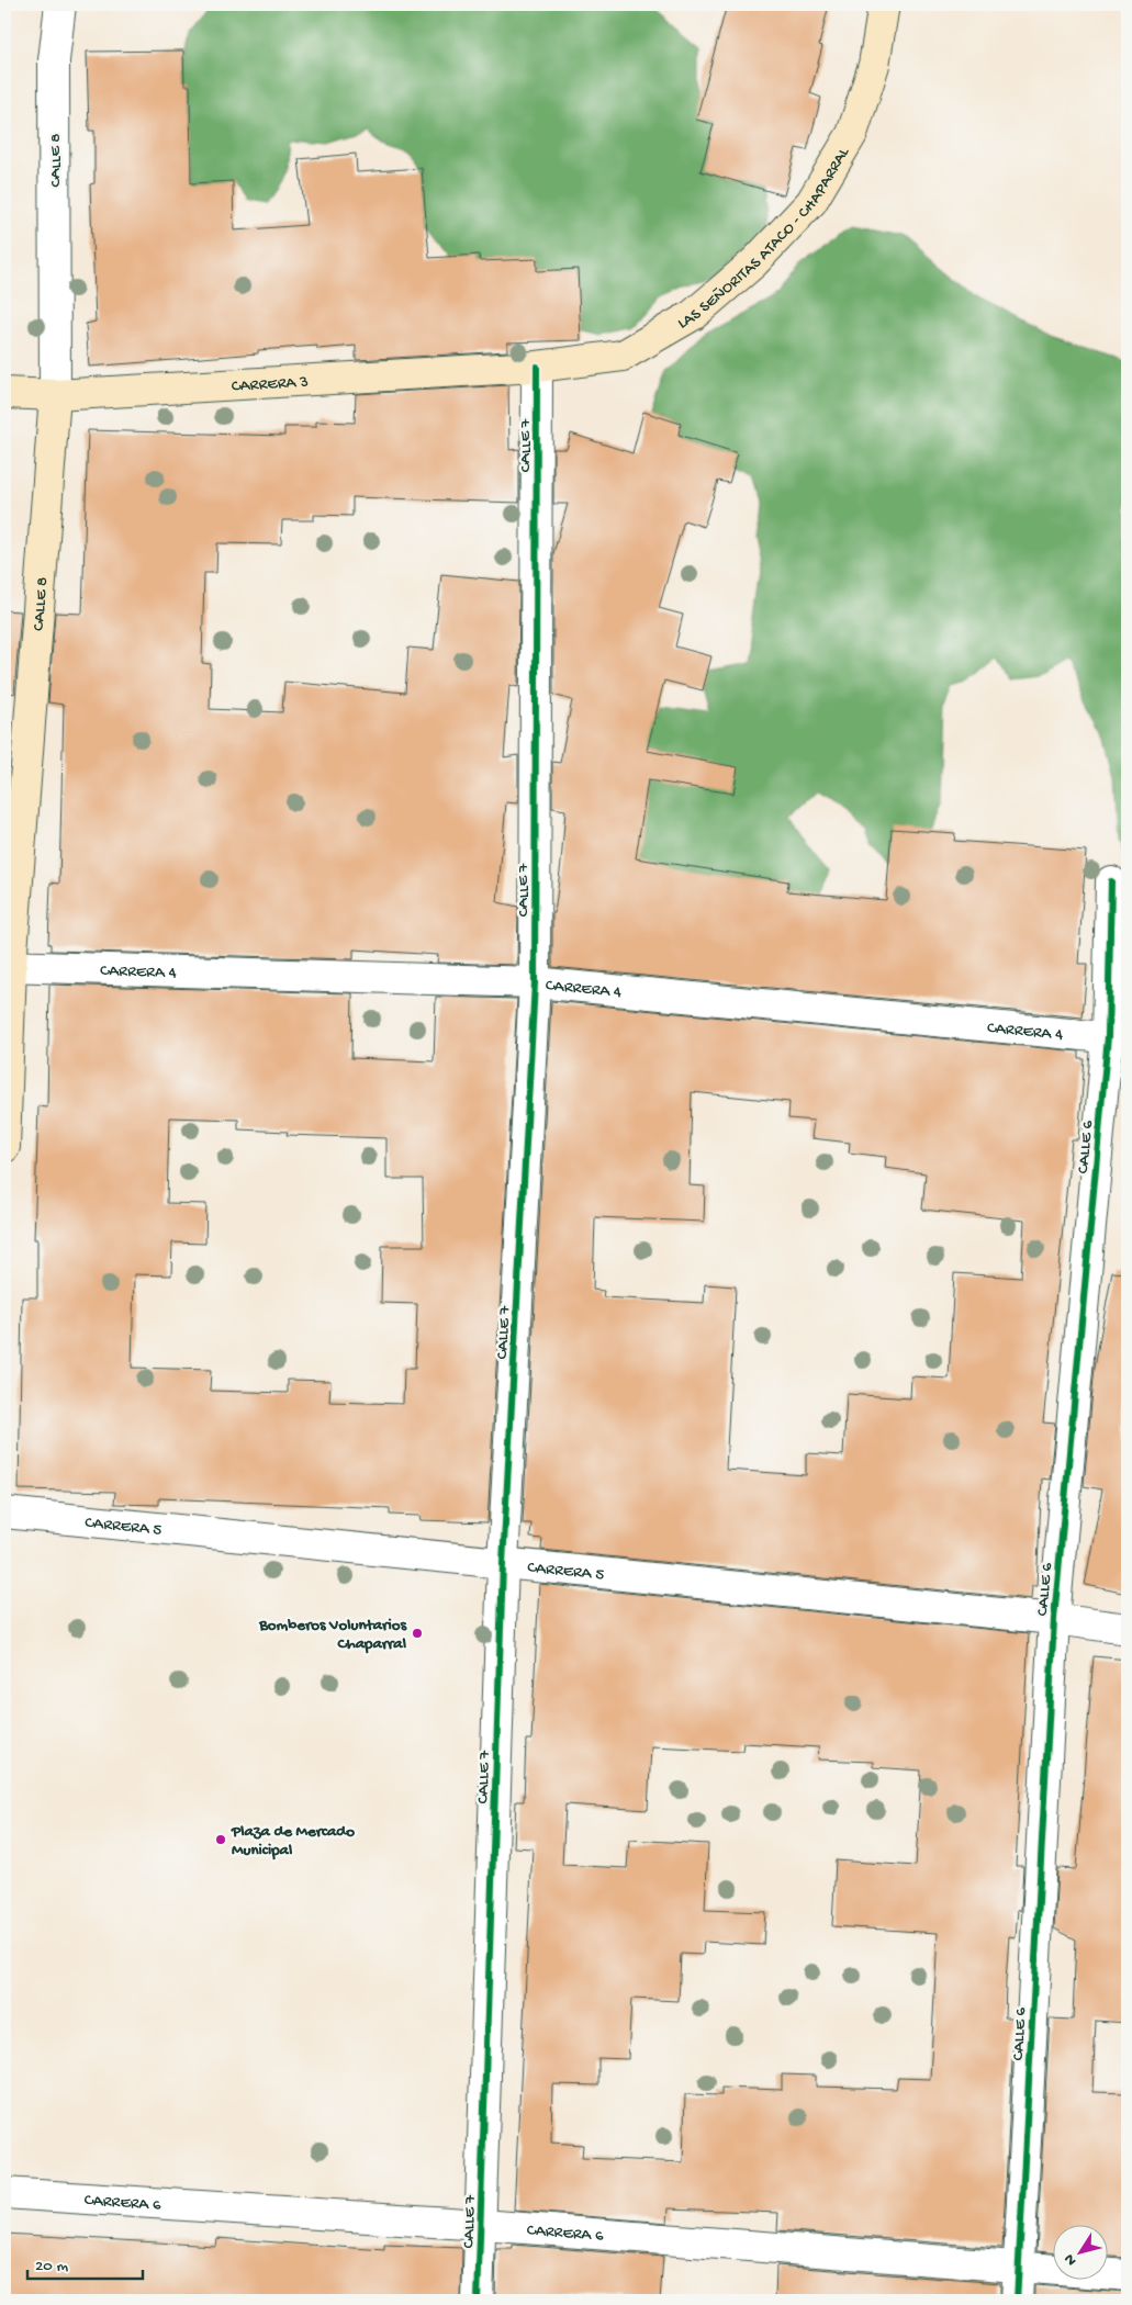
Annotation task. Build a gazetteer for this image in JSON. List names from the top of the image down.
{
  "streets": {
    "street": [
      "CALLE 8",
      "LAS SEÑORITAS ATACO - CHAPARRAL",
      "CARRERA 3",
      "CALLE 7",
      "CARRERA 4",
      "CALLE 6",
      "CARRERA 5",
      "CARRERA 6"
    ]
  },
  "crossings": [
    ["CALLE 8", "CARRERA 3"],
    ["CALLE 8", "CARRERA 4"],
    ["LAS SEÑORITAS ATACO - CHAPARRAL", "CARRERA 3"],
    ["LAS SEÑORITAS ATACO - CHAPARRAL", "CALLE 7"],
    ["CARRERA 3", "CALLE 7"],
    ["CALLE 7", "CARRERA 4"],
    ["CALLE 7", "CARRERA 5"],
    ["CALLE 7", "CARRERA 6"],
    ["CARRERA 4", "CALLE 6"],
    ["CALLE 6", "CARRERA 5"],
    ["CALLE 6", "CARRERA 6"]
  ],
  "places": ["Bomberos Voluntarios Chaparral", "Plaza de Mercado Municipal"],
  "scale_bar": "20 m",
  "north": "bottom left"
}
